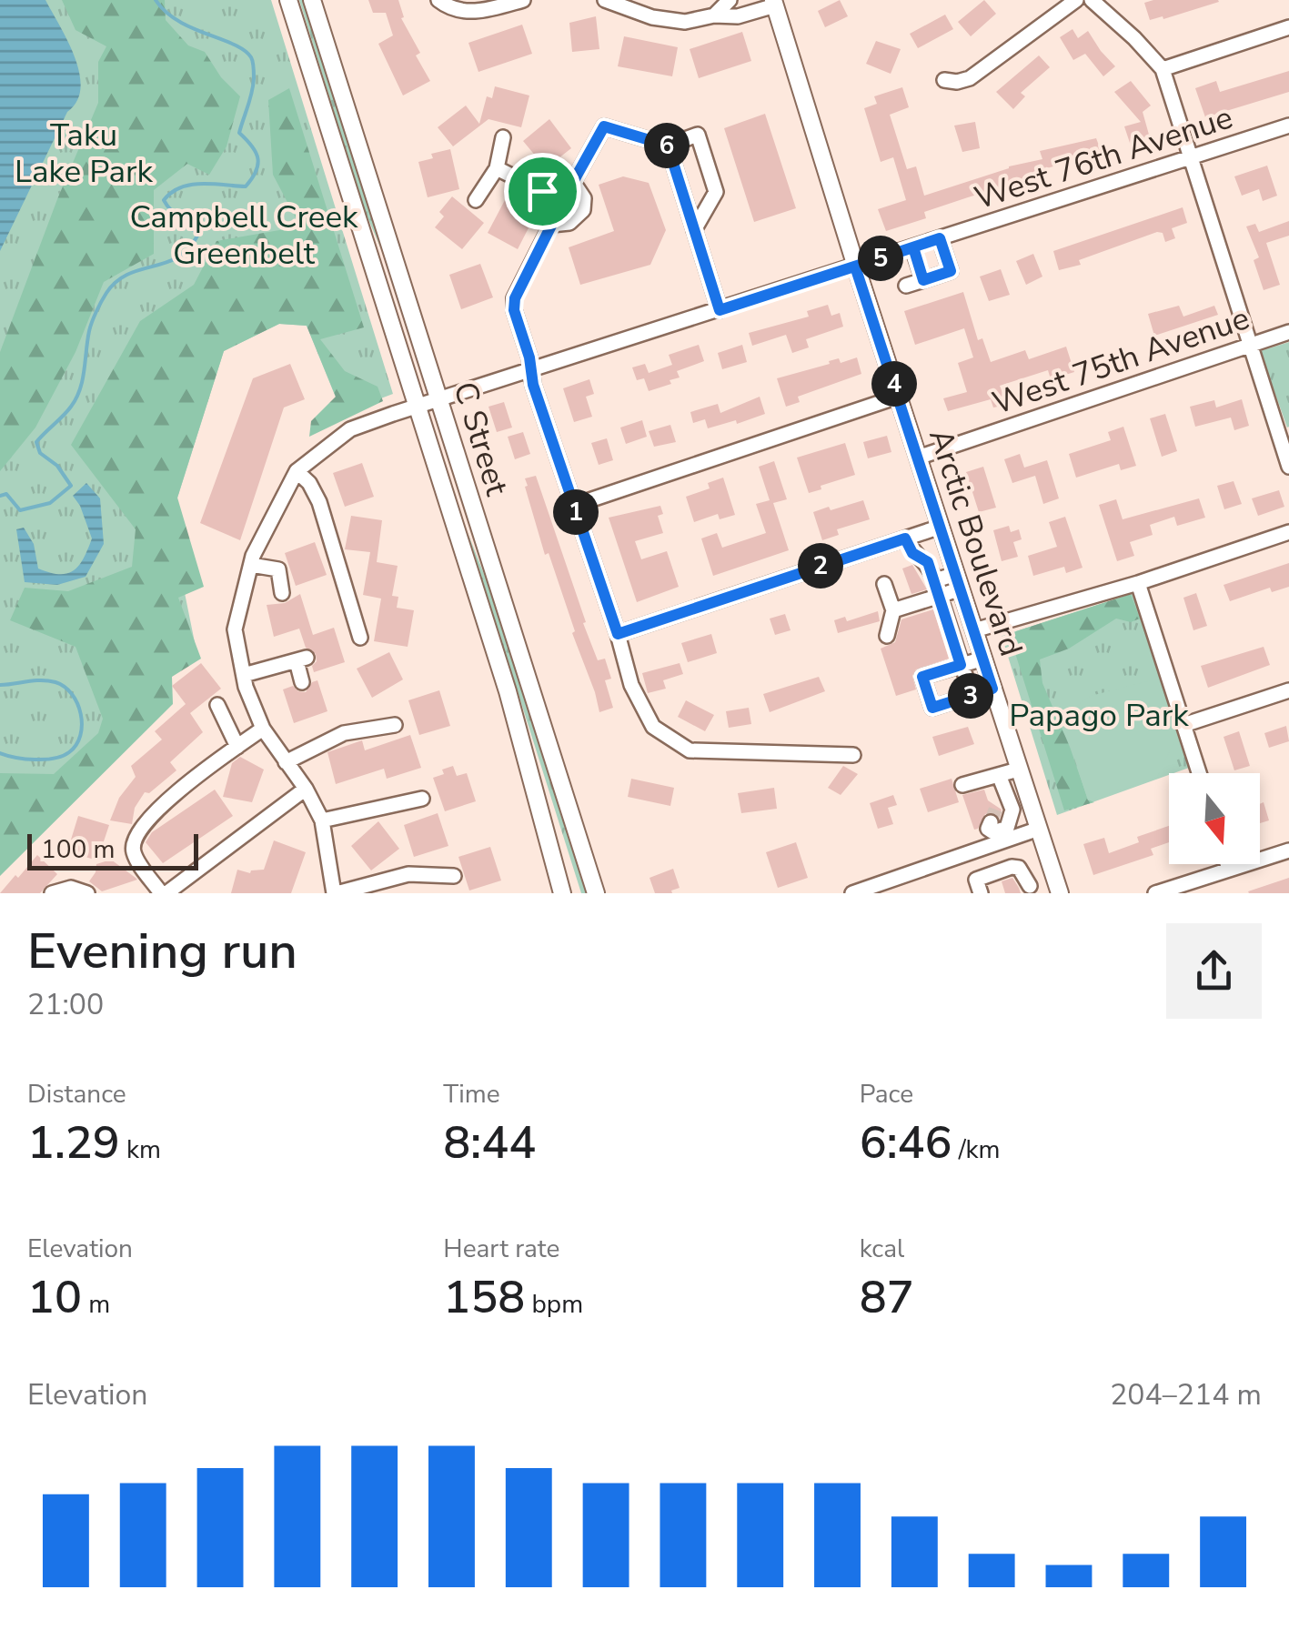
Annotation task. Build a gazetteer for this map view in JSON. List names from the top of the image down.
{
  "streets": {
    "main road": ["C Street", "Arctic Boulevard"],
    "street": ["West 76th Avenue", "West 75th Avenue"]
  },
  "crossings": [
    ["West 76th Avenue", "C Street"],
    ["West 76th Avenue", "Arctic Boulevard"],
    ["West 75th Avenue", "Arctic Boulevard"]
  ],
  "parks": ["Taku Lake Park", "Campbell Creek Greenbelt", "Papago Park"],
  "scale_bar": "100 m",
  "north": "bottom",
  "page": {
    "pins": [
      "6",
      "5",
      "4",
      "1",
      "2",
      "3"
    ],
    "scale": "100 m",
    "heading": ["Evening run", "21:00"],
    "stats": [
      ["Distance", "1.29 km"],
      ["Time", "8:44"],
      ["Pace", "6:46 /km"],
      ["Elevation", "10 m"],
      ["Heart rate", "158 bpm"],
      ["kcal", "87"]
    ],
    "chart": ["Elevation", "204–214 m"]
  }
}
